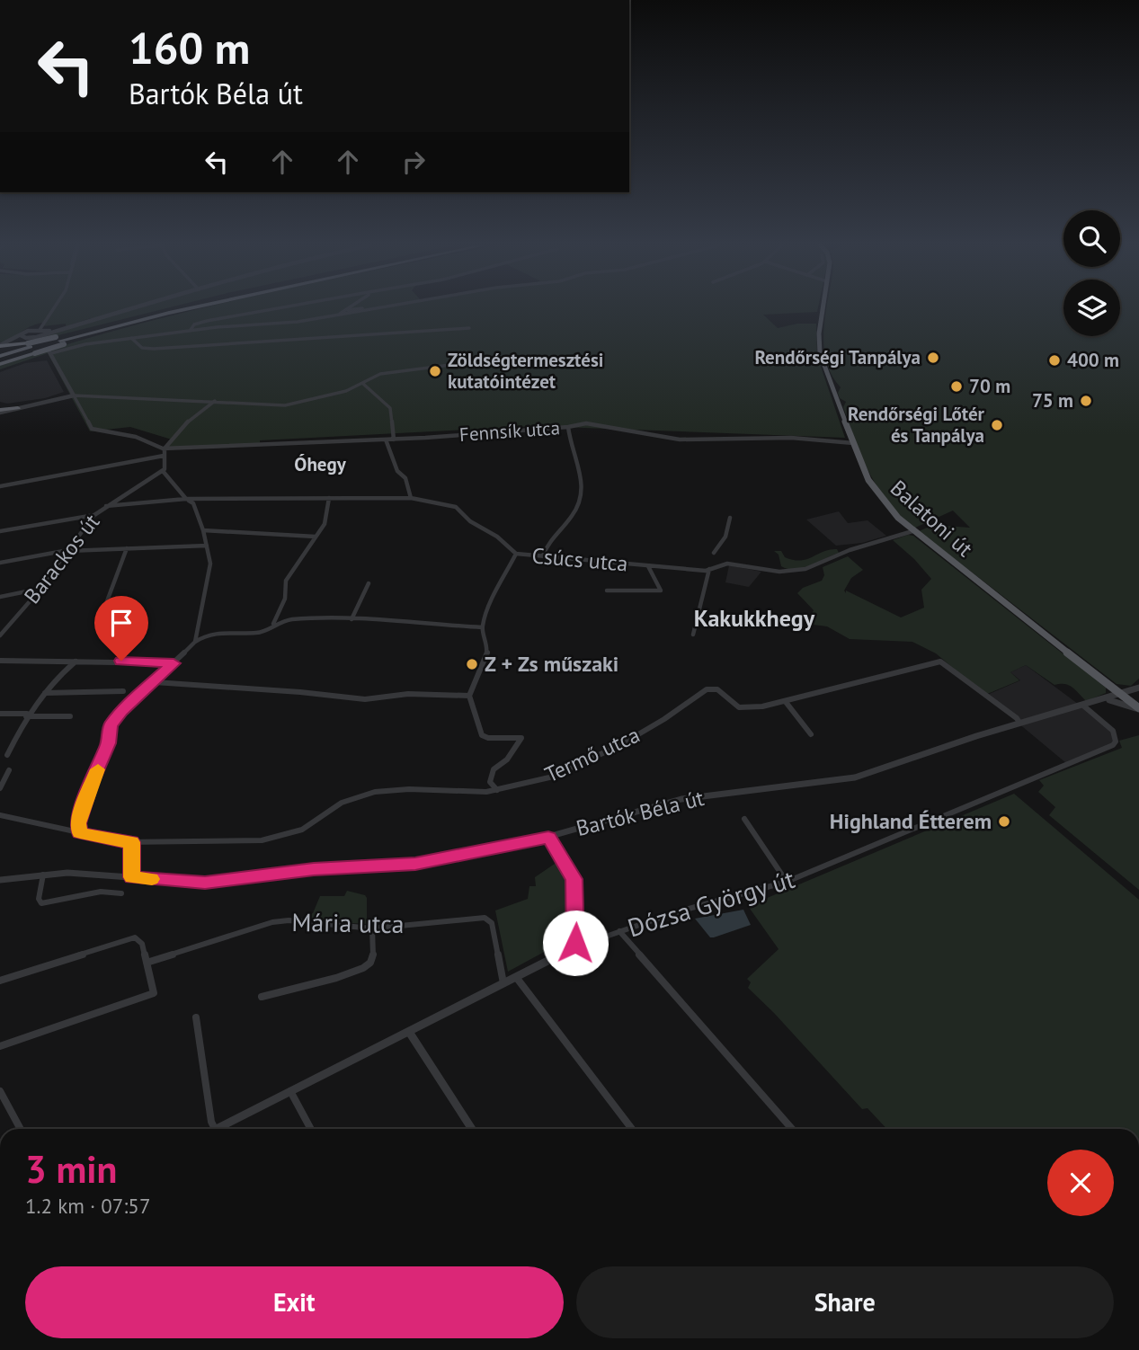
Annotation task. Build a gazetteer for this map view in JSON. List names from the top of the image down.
{
  "streets": {
    "main road": ["Balatoni út"],
    "street": [
      "Fennsík utca",
      "Barackos út",
      "Csúcs utca",
      "Termő utca",
      "Bartók Béla út",
      "Dózsa György út",
      "Mária utca"
    ]
  },
  "crossings": [
    ["Fennsík utca", "Balatoni út"],
    ["Balatoni út", "Csúcs utca"],
    ["Balatoni út", "Bartók Béla út"],
    ["Barackos út", "Csúcs utca"],
    ["Termő utca", "Bartók Béla út"],
    ["Bartók Béla út", "Dózsa György út"],
    ["Dózsa György út", "Mária utca"]
  ],
  "districts": ["Óhegy", "Kakukkhegy"],
  "places": [
    "Rendőrségi Tanpálya",
    "400 m",
    "Zöldségtermesztési kutatóintézet",
    "70 m",
    "75 m",
    "Rendőrségi Lőtér és Tanpálya",
    "Z + Zs műszaki",
    "Highland Étterem"
  ],
  "page": {
    "turn": ["160 m", "Bartók Béla út"],
    "heading": ["3 min", "1.2 km · 07:57"],
    "buttons": ["Exit", "Share"]
  }
}
